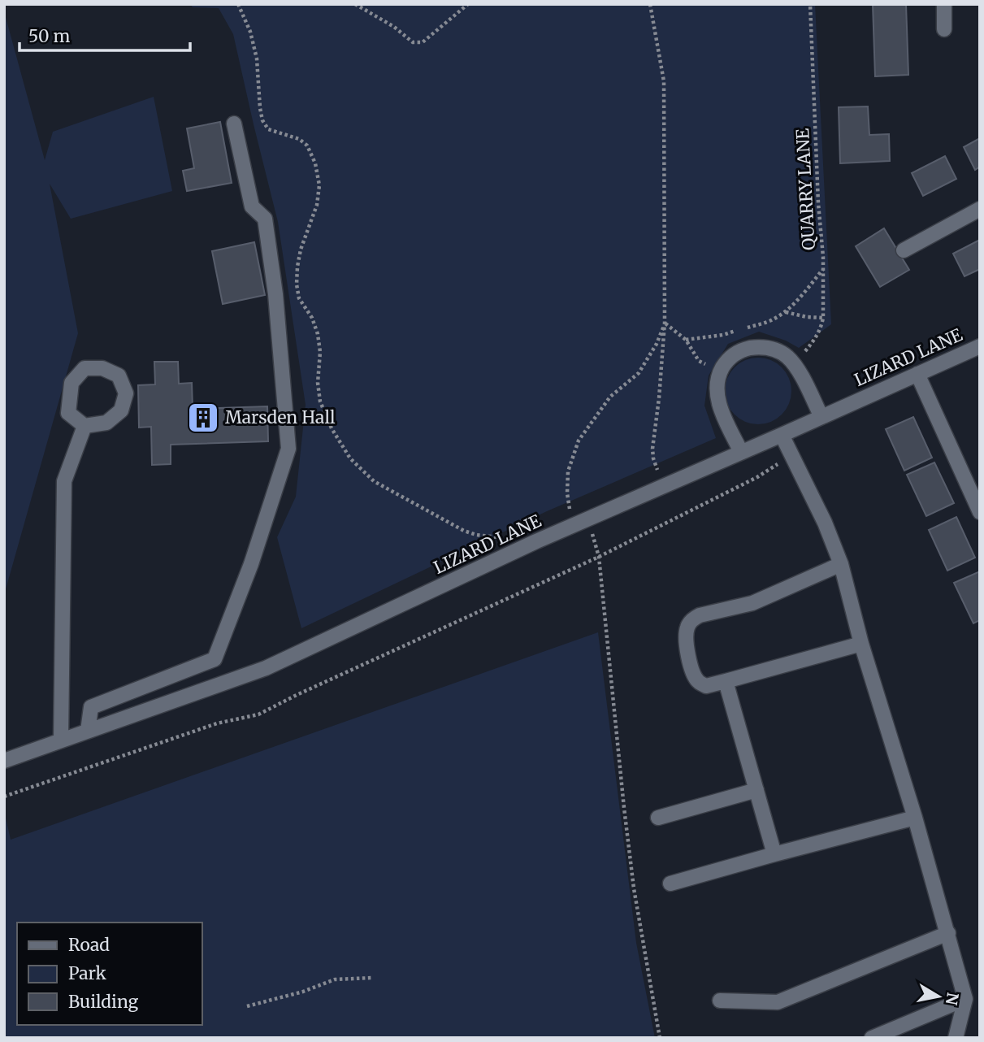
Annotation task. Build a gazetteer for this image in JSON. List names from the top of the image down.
{
  "streets": {
    "street": ["LIZARD LANE"],
    "path": ["QUARRY LANE"]
  },
  "crossings": [
    ["QUARRY LANE", "LIZARD LANE"]
  ],
  "places": {
    "building": ["Marsden Hall"]
  },
  "legend": ["Road", "Park", "Building"],
  "scale_bar": "50 m",
  "north": "right"
}
